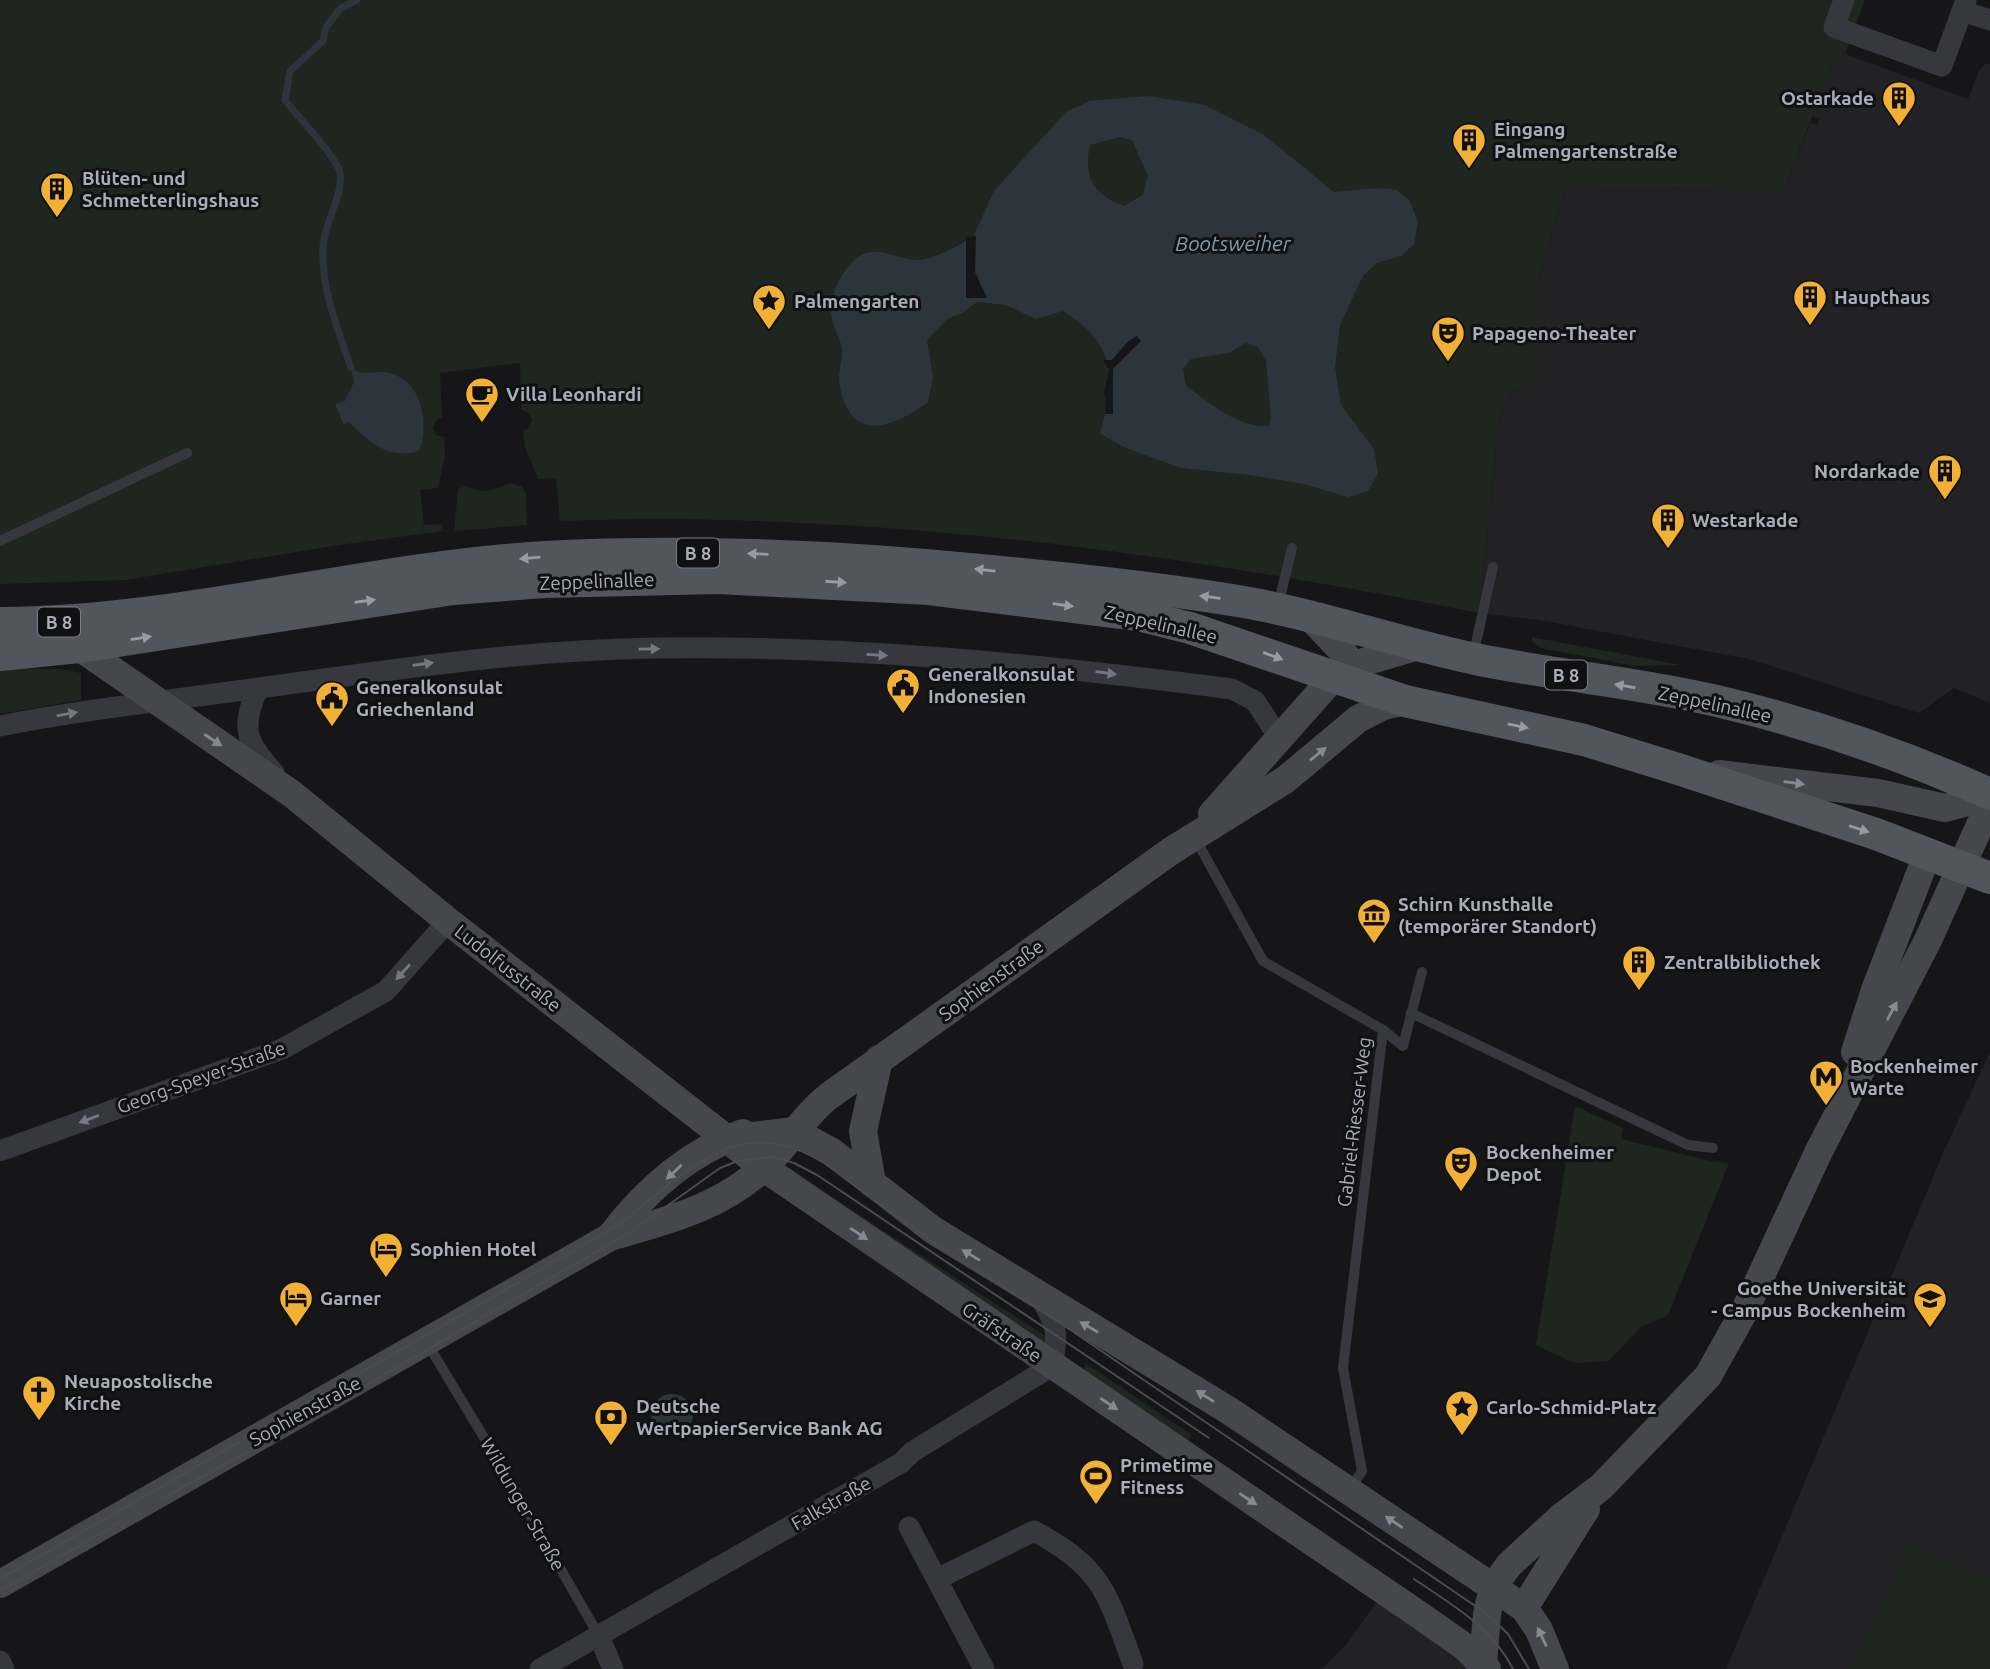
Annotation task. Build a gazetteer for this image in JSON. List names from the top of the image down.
{
  "streets": {
    "main road": ["B 8", "Zeppelinallee"],
    "street": [
      "Ludolfusstraße",
      "Sophienstraße",
      "Georg-Speyer-Straße",
      "Gräfstraße",
      "Falkstraße",
      "Wildunger Straße"
    ],
    "lane": ["Gabriel-Riesser-Weg"]
  },
  "crossings": [
    ["Zeppelinallee", "Ludolfusstraße"],
    ["Zeppelinallee", "Sophienstraße"],
    ["Ludolfusstraße", "Sophienstraße"],
    ["Ludolfusstraße", "Georg-Speyer-Straße"],
    ["Ludolfusstraße", "Gräfstraße"],
    ["Sophienstraße", "Gabriel-Riesser-Weg"],
    ["Sophienstraße", "Gräfstraße"],
    ["Sophienstraße", "Wildunger Straße"],
    ["Gräfstraße", "Falkstraße"],
    ["Falkstraße", "Wildunger Straße"]
  ],
  "one_way": ["Georg-Speyer-Straße"],
  "water": ["Bootsweiher"],
  "places": {
    "building": [
      "Ostarkade",
      "Eingang Palmengartenstraße",
      "Blüten- und Schmetterlingshaus",
      "Haupthaus",
      "Nordarkade",
      "Westarkade",
      "Zentralbibliothek"
    ],
    "place": ["Palmengarten", "Carlo-Schmid-Platz"],
    "theatre": ["Papageno-Theater", "Bockenheimer Depot"],
    "cafe": ["Villa Leonhardi"],
    "public building": ["Generalkonsulat Indonesien", "Generalkonsulat Griechenland"],
    "museum": ["Schirn Kunsthalle (temporärer Standort)"],
    "metro station": ["Bockenheimer Warte"],
    "hotel": ["Sophien Hotel", "Garner"],
    "school or university": ["Goethe Universität - Campus Bockenheim"],
    "church": ["Neuapostolische Kirche"],
    "bank": ["Deutsche WertpapierService Bank AG"],
    "sports": ["Primetime Fitness"]
  }
}
